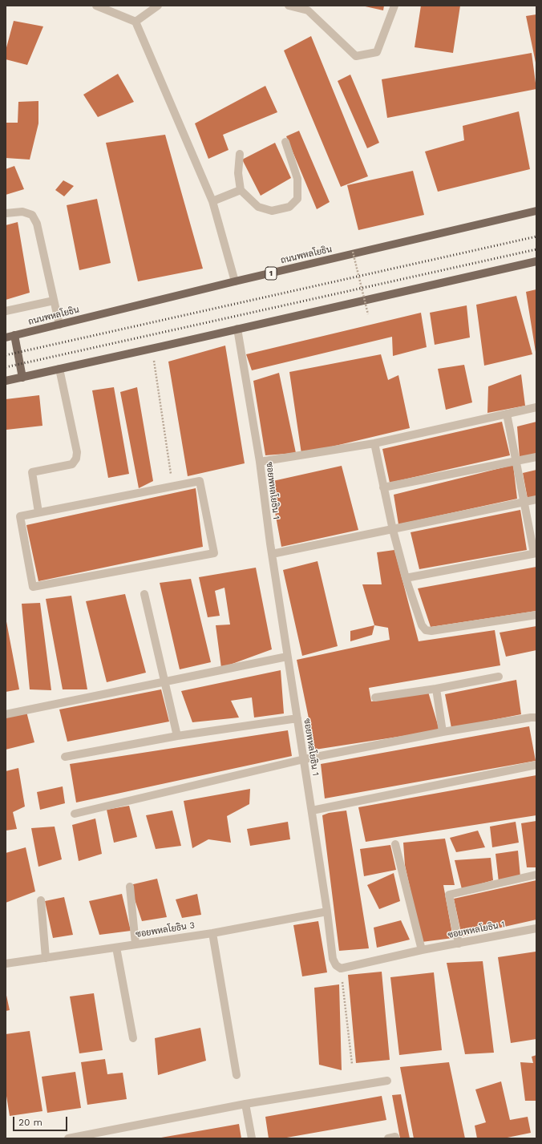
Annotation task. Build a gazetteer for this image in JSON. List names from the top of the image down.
{
  "streets": {
    "main road": ["ถนนพหลโยธิน", "1"],
    "street": ["ซอยพหลโยธิน 1", "ซอยพหลโยธิน 3"]
  },
  "crossings": [
    ["ซอยพหลโยธิน 1", "ซอยพหลโยธิน 3"]
  ],
  "scale_bar": "20 m"
}
